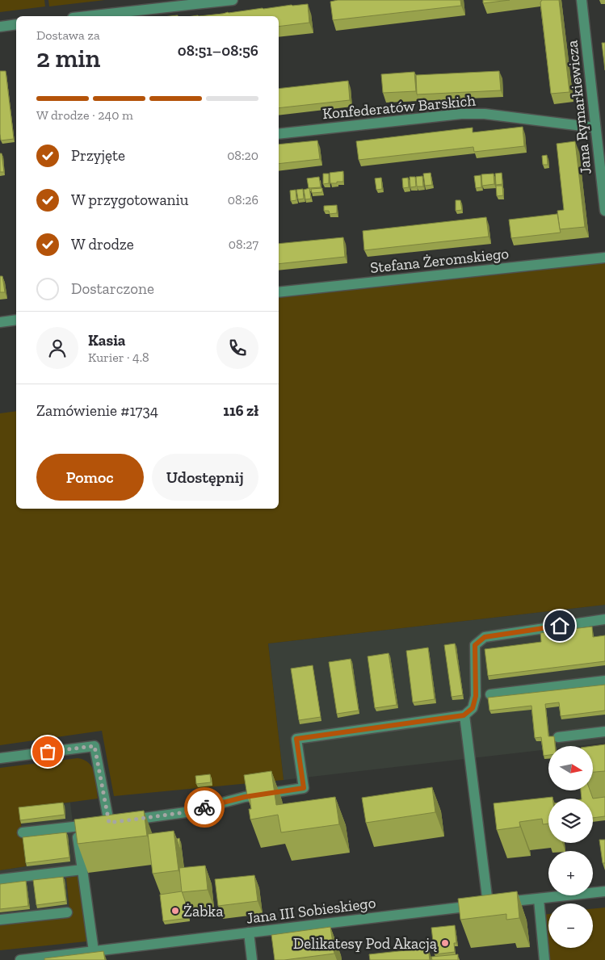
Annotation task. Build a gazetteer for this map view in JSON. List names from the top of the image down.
{
  "streets": {
    "street": [
      "Konfederatów Barskich",
      "Jana Rymarkiewicza",
      "Stefana Żeromskiego",
      "Jana III Sobieskiego"
    ]
  },
  "crossings": [
    ["Konfederatów Barskich", "Jana Rymarkiewicza"]
  ],
  "places": ["Żabka", "Delikatesy Pod Akacją"],
  "north": "right",
  "page": {
    "heading": ["2 min", "Dostawa za", "08:51–08:56"],
    "panel": [
      "Kasia",
      "Kurier · 4.8",
      "Zamówienie #1734",
      "116 zł"
    ],
    "bar": "W drodze · 240 m",
    "list": [
      ["Przyjęte", "08:20"],
      ["W przygotowaniu", "08:26"],
      ["W drodze", "08:27"],
      "Dostarczone"
    ],
    "buttons": ["Pomoc", "Udostępnij"],
    "map_buttons": ["+", "−"]
  }
}
